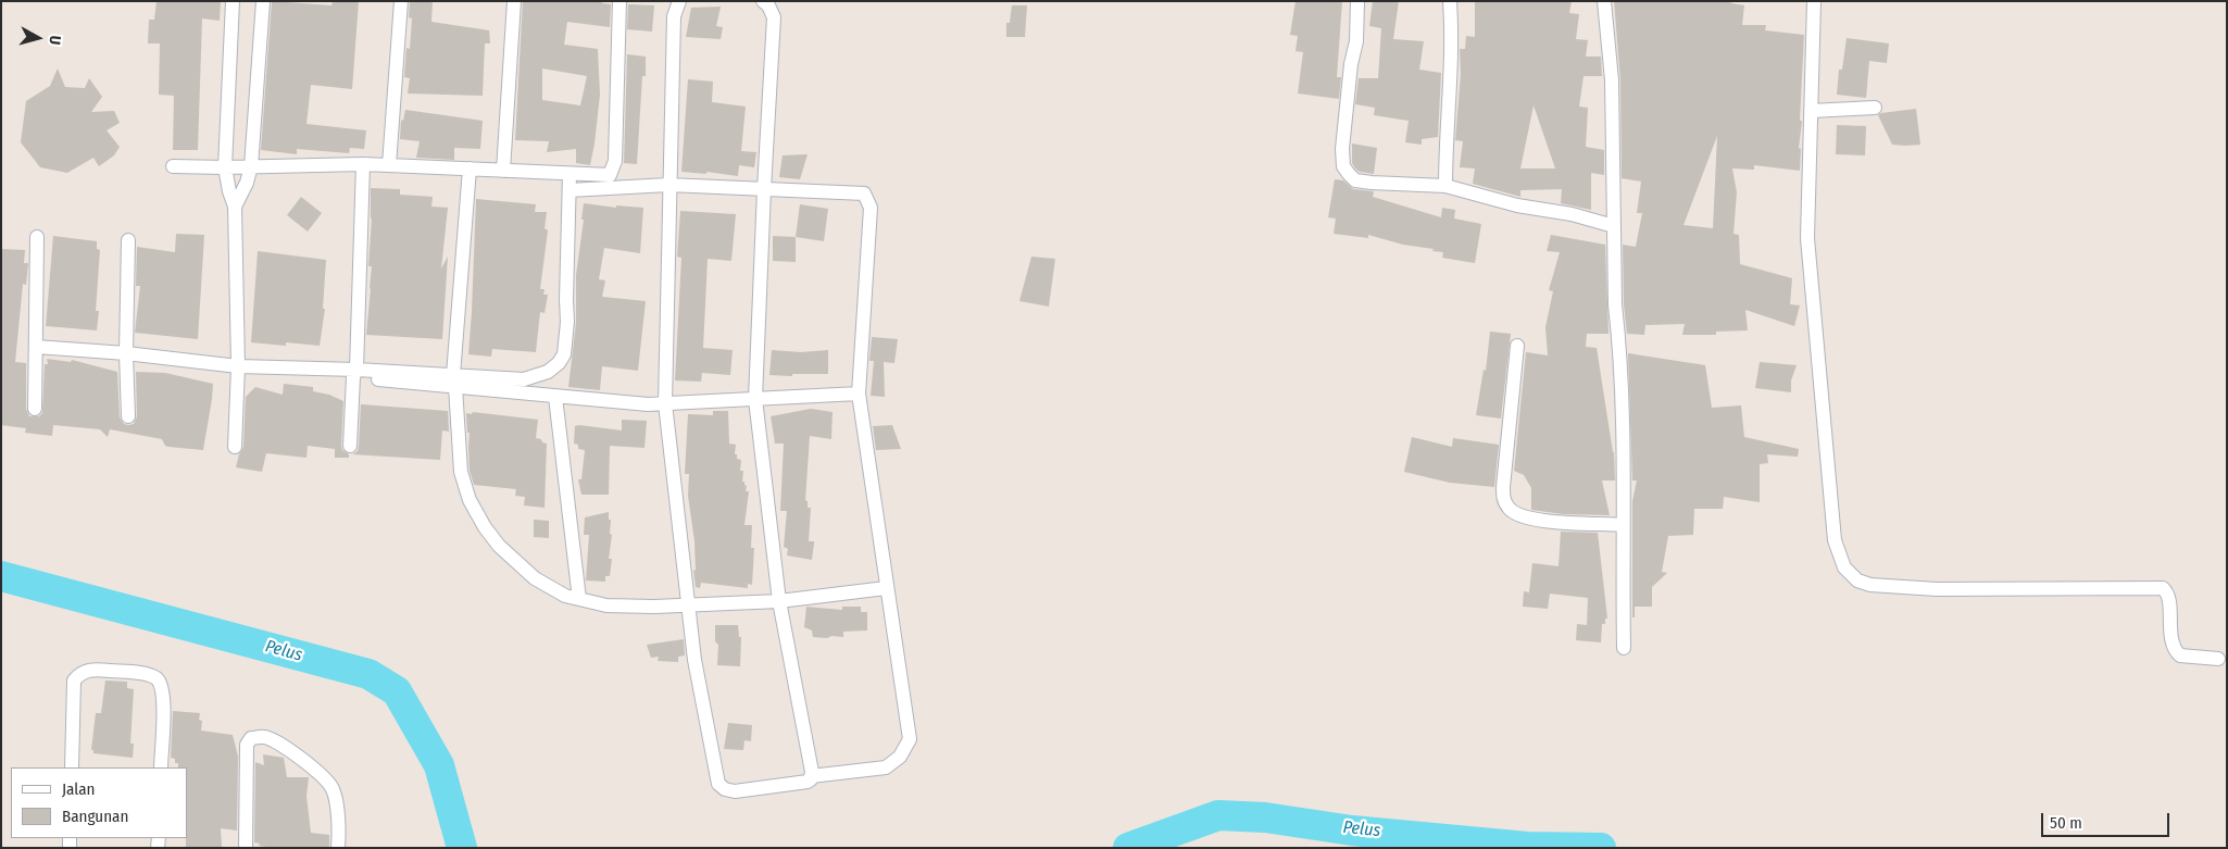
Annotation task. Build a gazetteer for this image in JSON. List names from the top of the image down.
{
  "water": ["Pelus"],
  "legend": ["Jalan", "Bangunan"],
  "scale_bar": "50 m",
  "north": "right"
}
